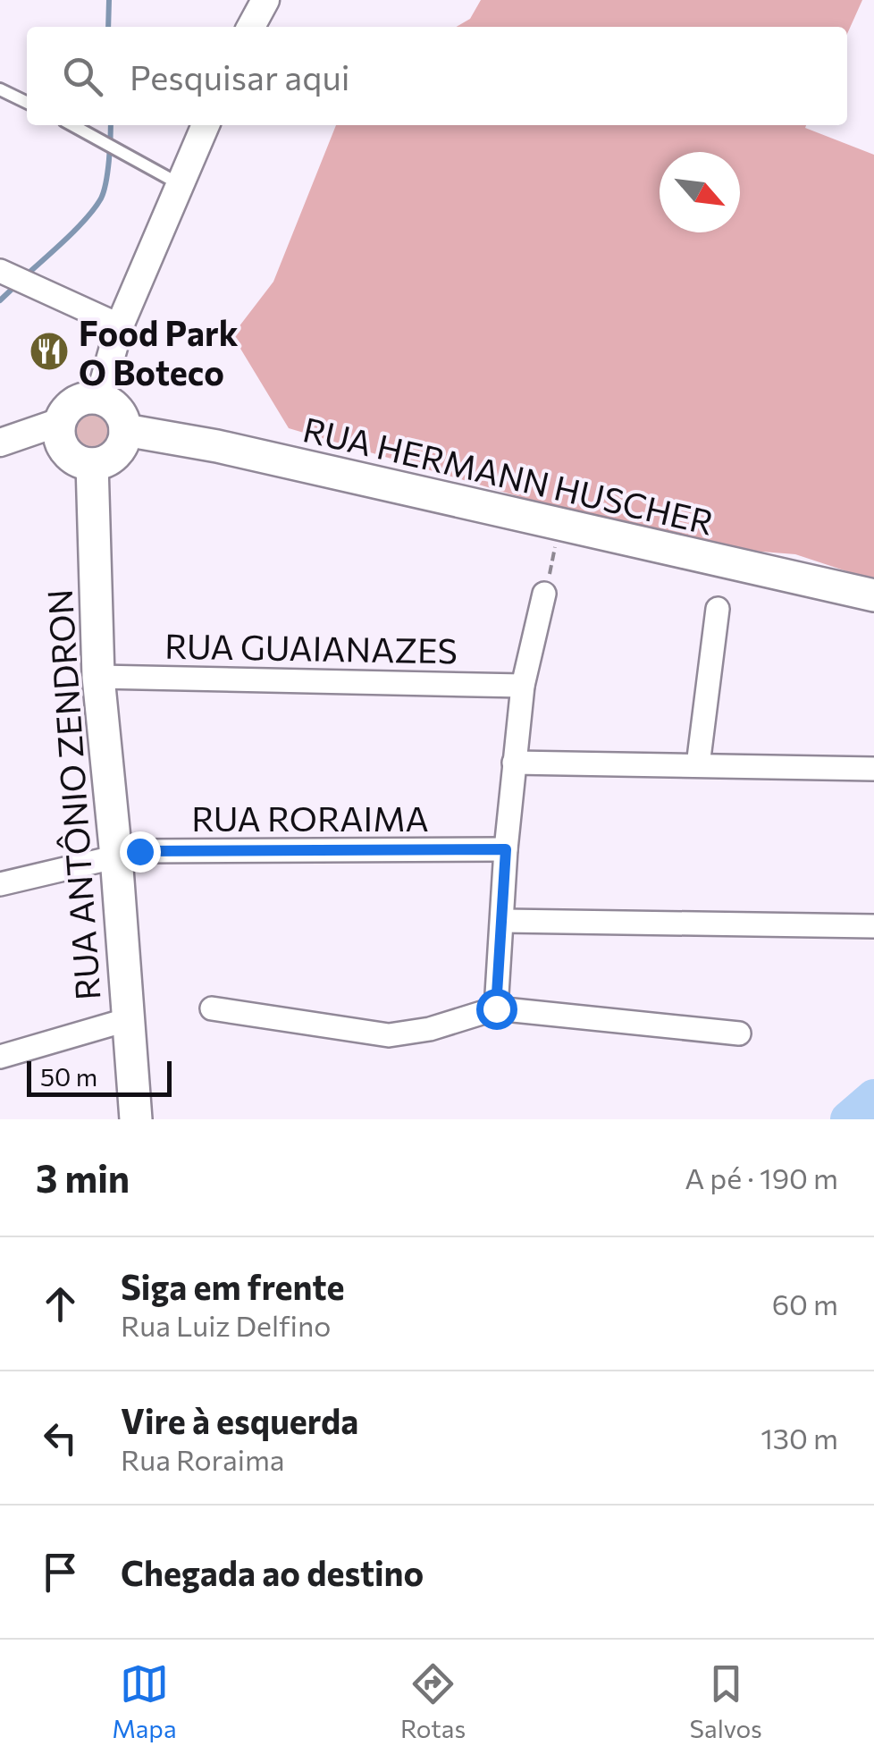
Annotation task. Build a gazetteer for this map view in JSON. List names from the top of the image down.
{
  "streets": {
    "main road": ["RUA HERMANN HUSCHER", "RUA ANTÔNIO ZENDRON"],
    "street": ["RUA GUAIANAZES", "RUA RORAIMA"]
  },
  "crossings": [
    ["RUA HERMANN HUSCHER", "RUA ANTÔNIO ZENDRON"],
    ["RUA GUAIANAZES", "RUA ANTÔNIO ZENDRON"],
    ["RUA ANTÔNIO ZENDRON", "RUA RORAIMA"]
  ],
  "places": {
    "restaurant": ["Food Park O Boteco"]
  },
  "scale_bar": "50 m",
  "north": "bottom right",
  "page": {
    "search": "Pesquisar aqui",
    "scale": "50 m",
    "heading": ["3 min", "A pé · 190 m"],
    "list": [
      ["Siga em frente", "Rua Luiz Delfino", "60 m"],
      ["Vire à esquerda", "Rua Roraima", "130 m"],
      "Chegada ao destino"
    ],
    "nav": ["Mapa", "Rotas", "Salvos"]
  }
}
